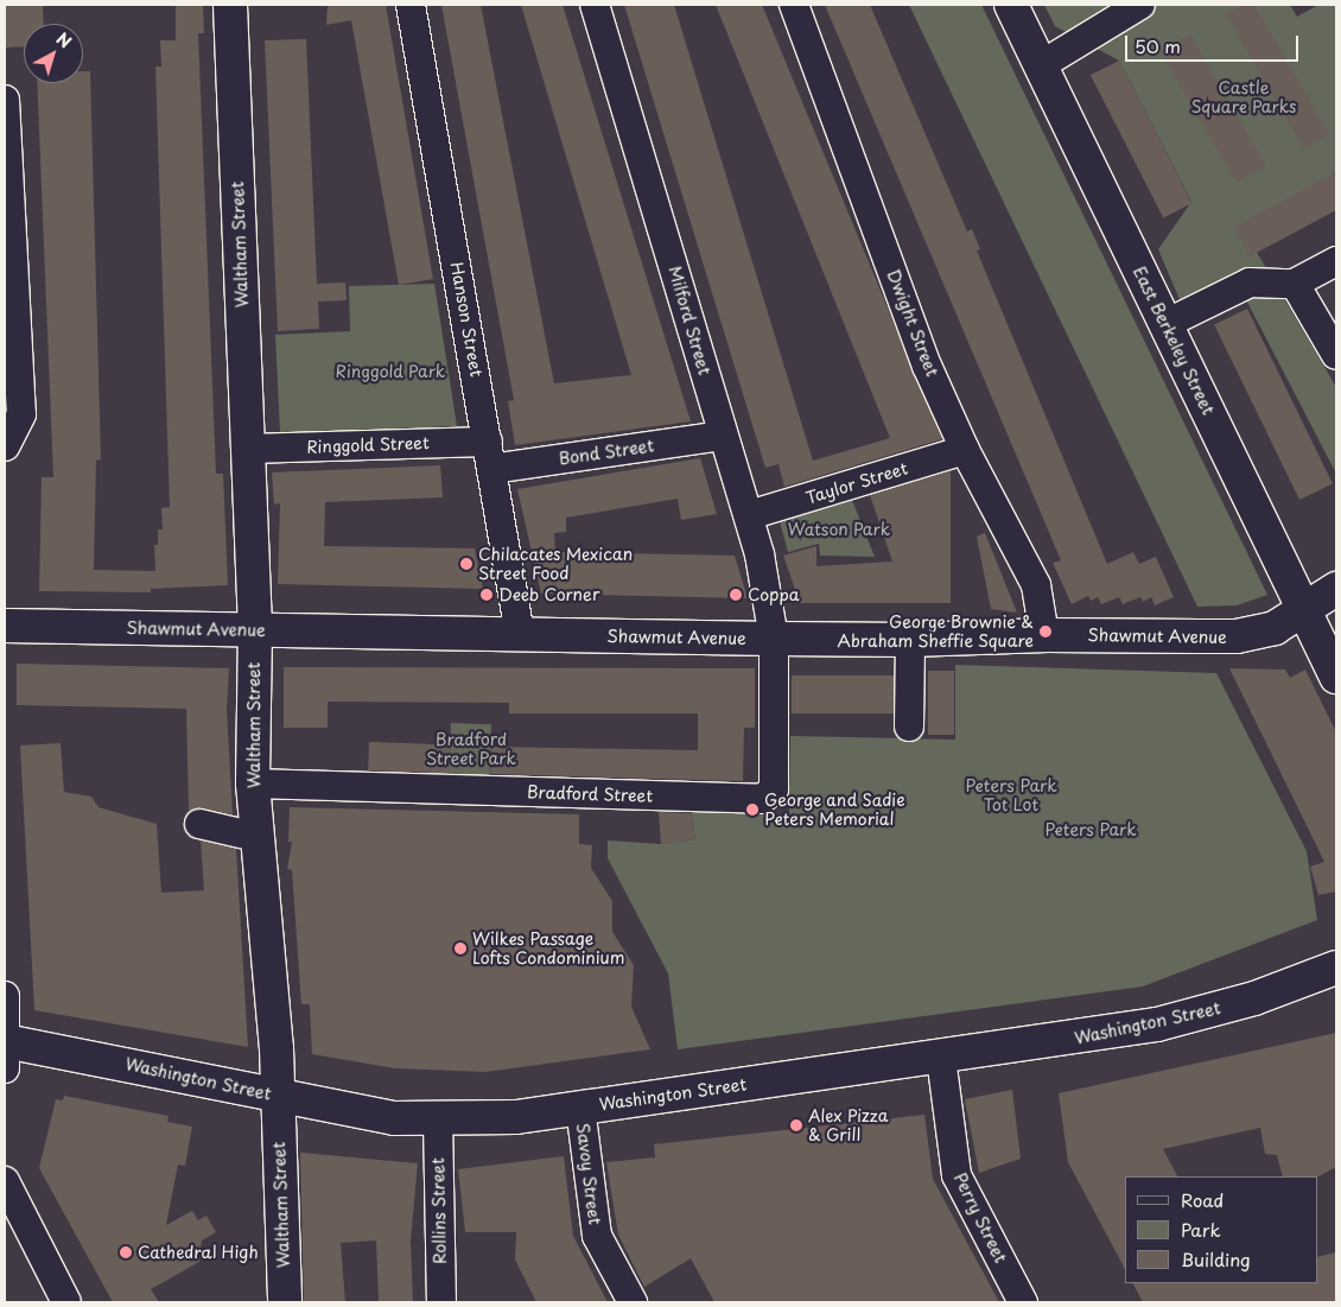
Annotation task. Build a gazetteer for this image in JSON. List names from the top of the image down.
{
  "streets": {
    "main road": [
      "Waltham Street",
      "East Berkeley Street",
      "Shawmut Avenue",
      "Washington Street"
    ],
    "street": [
      "Hanson Street",
      "Milford Street",
      "Dwight Street",
      "Ringgold Street",
      "Bond Street",
      "Taylor Street",
      "Bradford Street",
      "Savoy Street",
      "Rollins Street",
      "Perry Street"
    ]
  },
  "crossings": [
    ["Waltham Street", "Ringgold Street"],
    ["Waltham Street", "Shawmut Avenue"],
    ["Waltham Street", "Bradford Street"],
    ["Waltham Street", "Washington Street"],
    ["Hanson Street", "Ringgold Street"],
    ["Hanson Street", "Bond Street"],
    ["Hanson Street", "Shawmut Avenue"],
    ["Milford Street", "Bond Street"],
    ["Milford Street", "Taylor Street"],
    ["Milford Street", "Shawmut Avenue"],
    ["Milford Street", "Bradford Street"],
    ["Dwight Street", "Taylor Street"],
    ["Dwight Street", "Shawmut Avenue"],
    ["East Berkeley Street", "Shawmut Avenue"],
    ["Ringgold Street", "Bond Street"],
    ["Shawmut Avenue", "Bradford Street"],
    ["Washington Street", "Savoy Street"],
    ["Washington Street", "Rollins Street"],
    ["Washington Street", "Perry Street"]
  ],
  "parks": [
    "Castle Square Parks",
    "Ringgold Park",
    "Watson Park",
    "Bradford Street Park",
    "Peters Park Tot Lot",
    "Peters Park"
  ],
  "places": [
    "Chilacates Mexican Street Food",
    "Deeb Corner",
    "Coppa",
    "George Brownie & Abraham Sheffie Square",
    "George and Sadie Peters Memorial",
    "Wilkes Passage Lofts Condominium",
    "Alex Pizza & Grill",
    "Cathedral High"
  ],
  "legend": ["Road", "Park", "Building"],
  "scale_bar": "50 m",
  "north": "top right"
}
